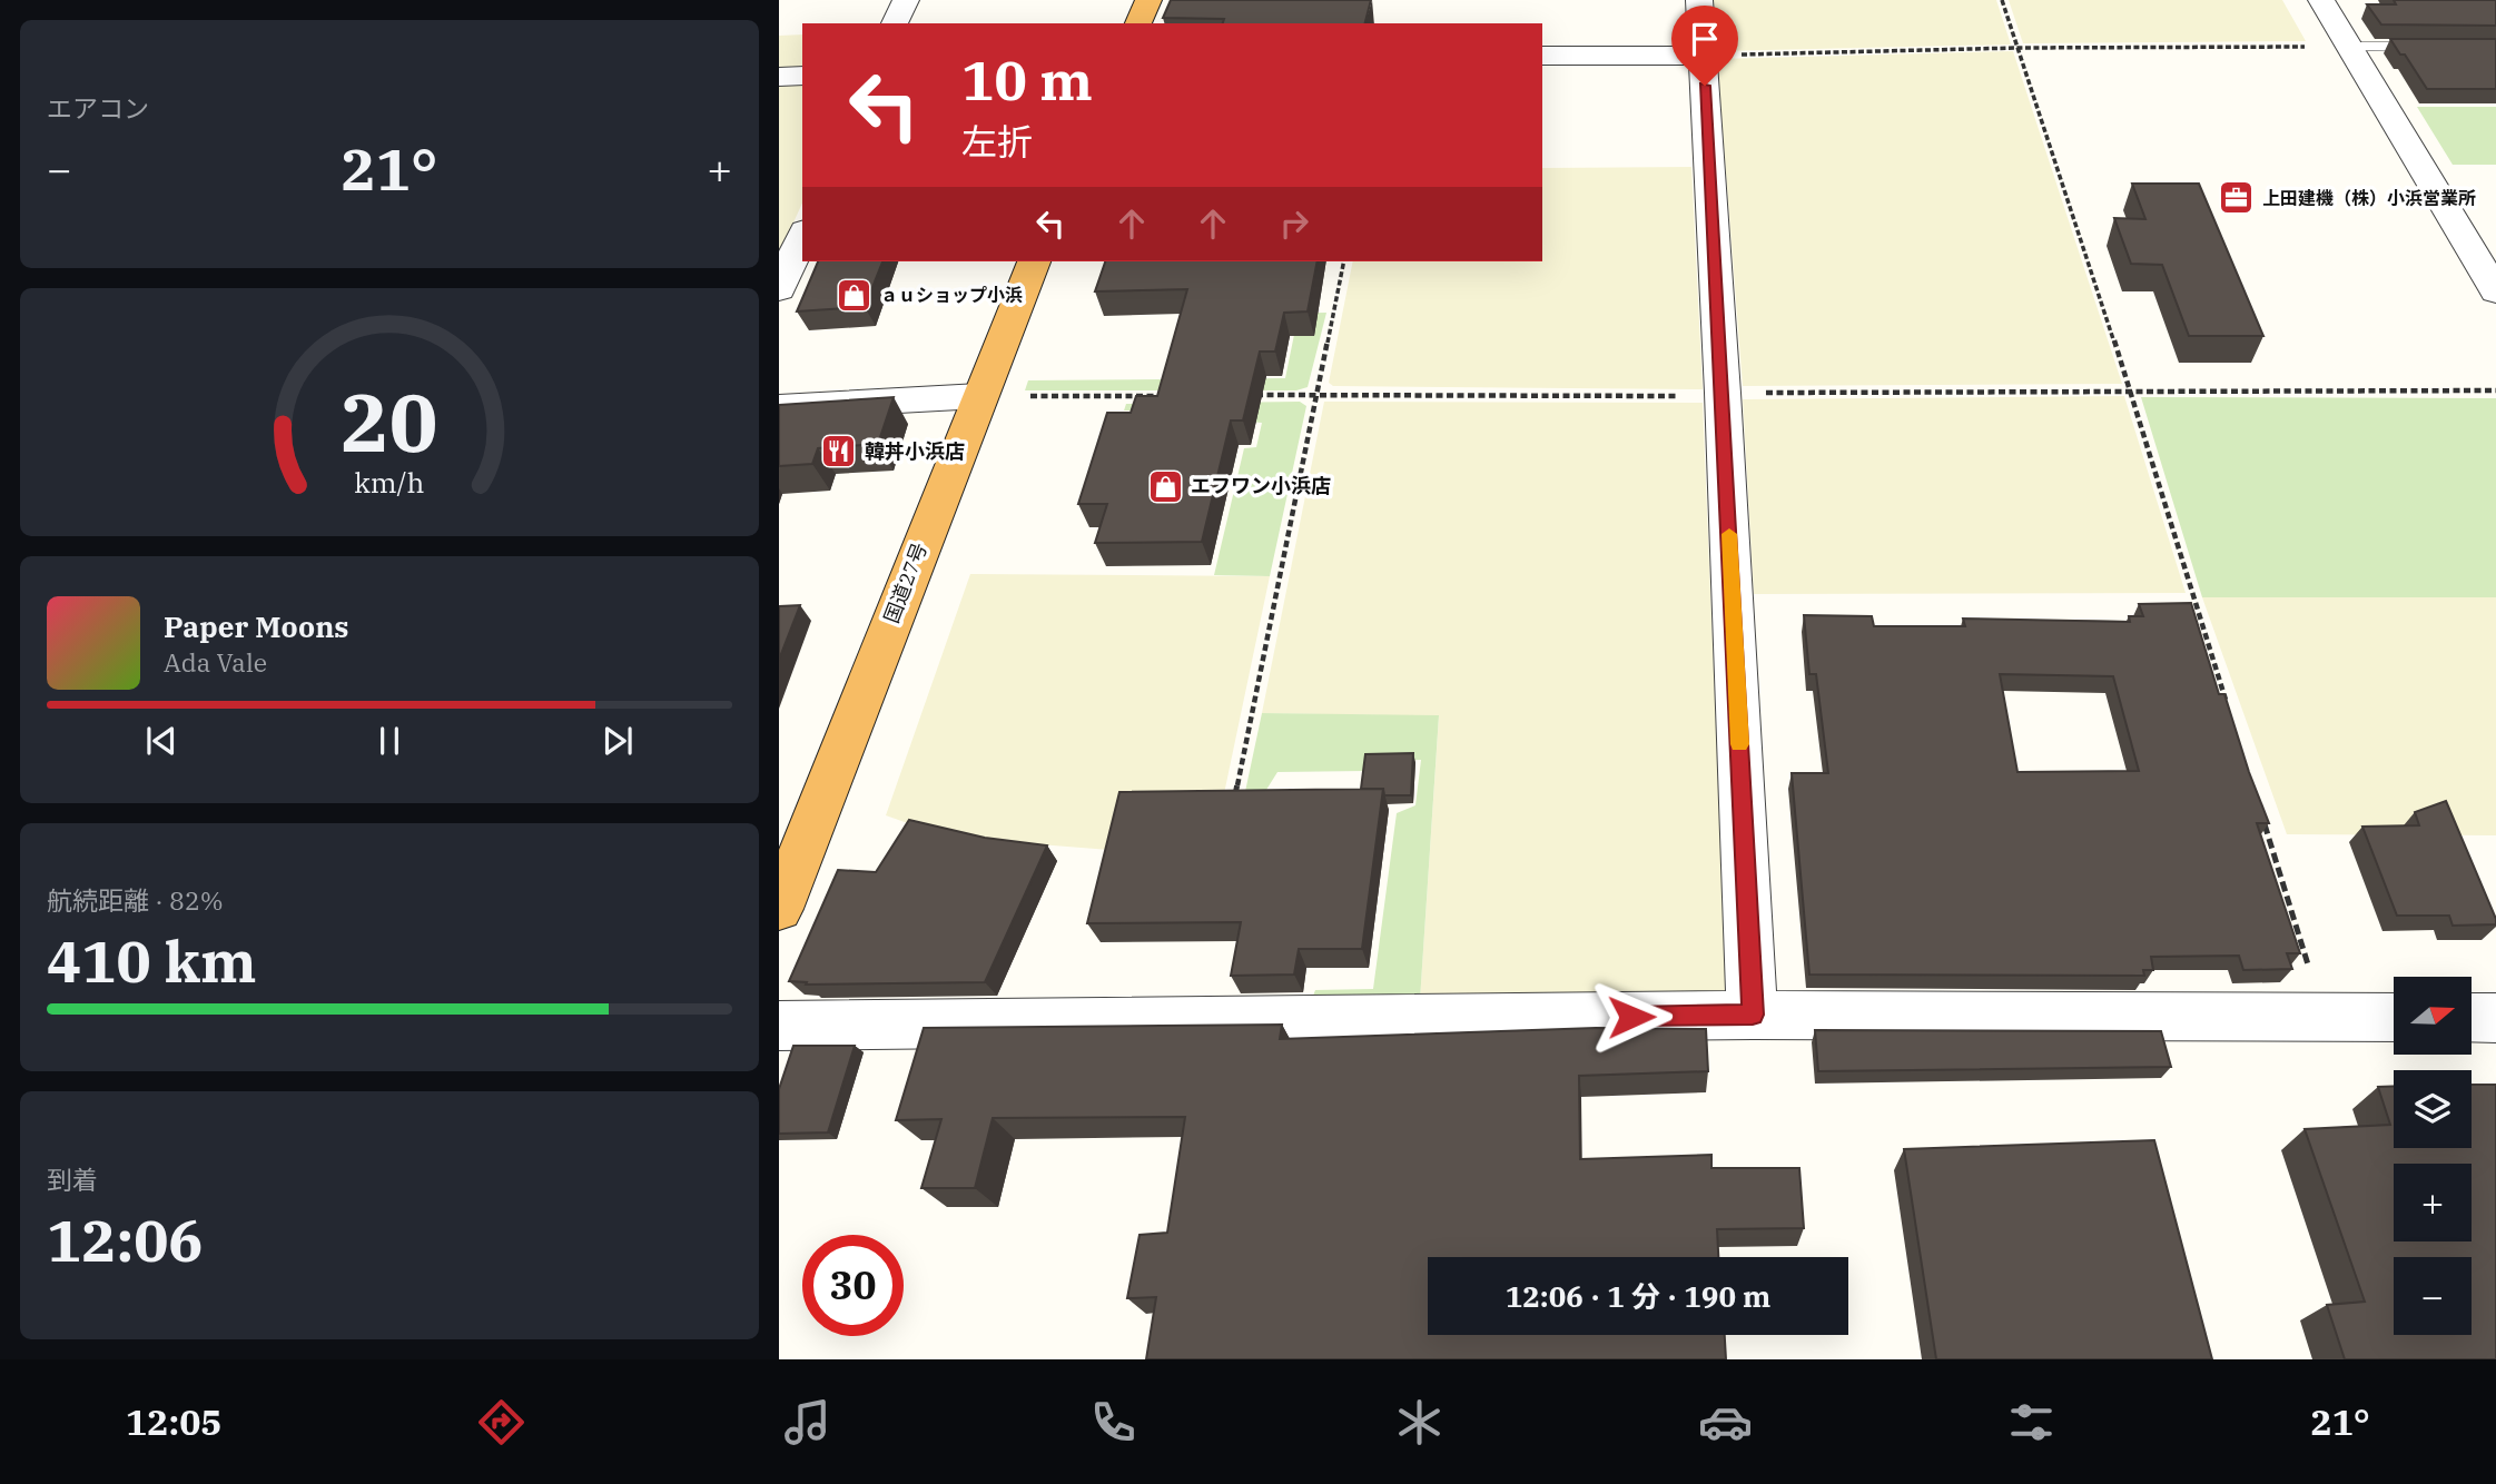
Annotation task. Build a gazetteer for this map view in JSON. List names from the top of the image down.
{
  "streets": {
    "highway": ["国道27号"]
  },
  "places": {
    "office": ["上田建機（株）小浜営業所"],
    "shop": ["ａｕショップ小浜", "エフワン小浜店"],
    "restaurant": ["韓丼小浜店"]
  },
  "north": "right",
  "page": {
    "tile": [
      "エアコン",
      ["航続距離 · 82%", "410 km"],
      ["到着", "12:06"]
    ],
    "turn": ["10 m", "左折"],
    "heat": ["−", "21°", "+"],
    "song": ["Paper Moons", "Ada Vale"],
    "map_buttons": ["+", "−"],
    "limit": "30",
    "trip": "12:06 · 1 分 · 190 m",
    "tabs": ["12:05", "21°"],
    "gauge": ["20", "km/h"]
  }
}
